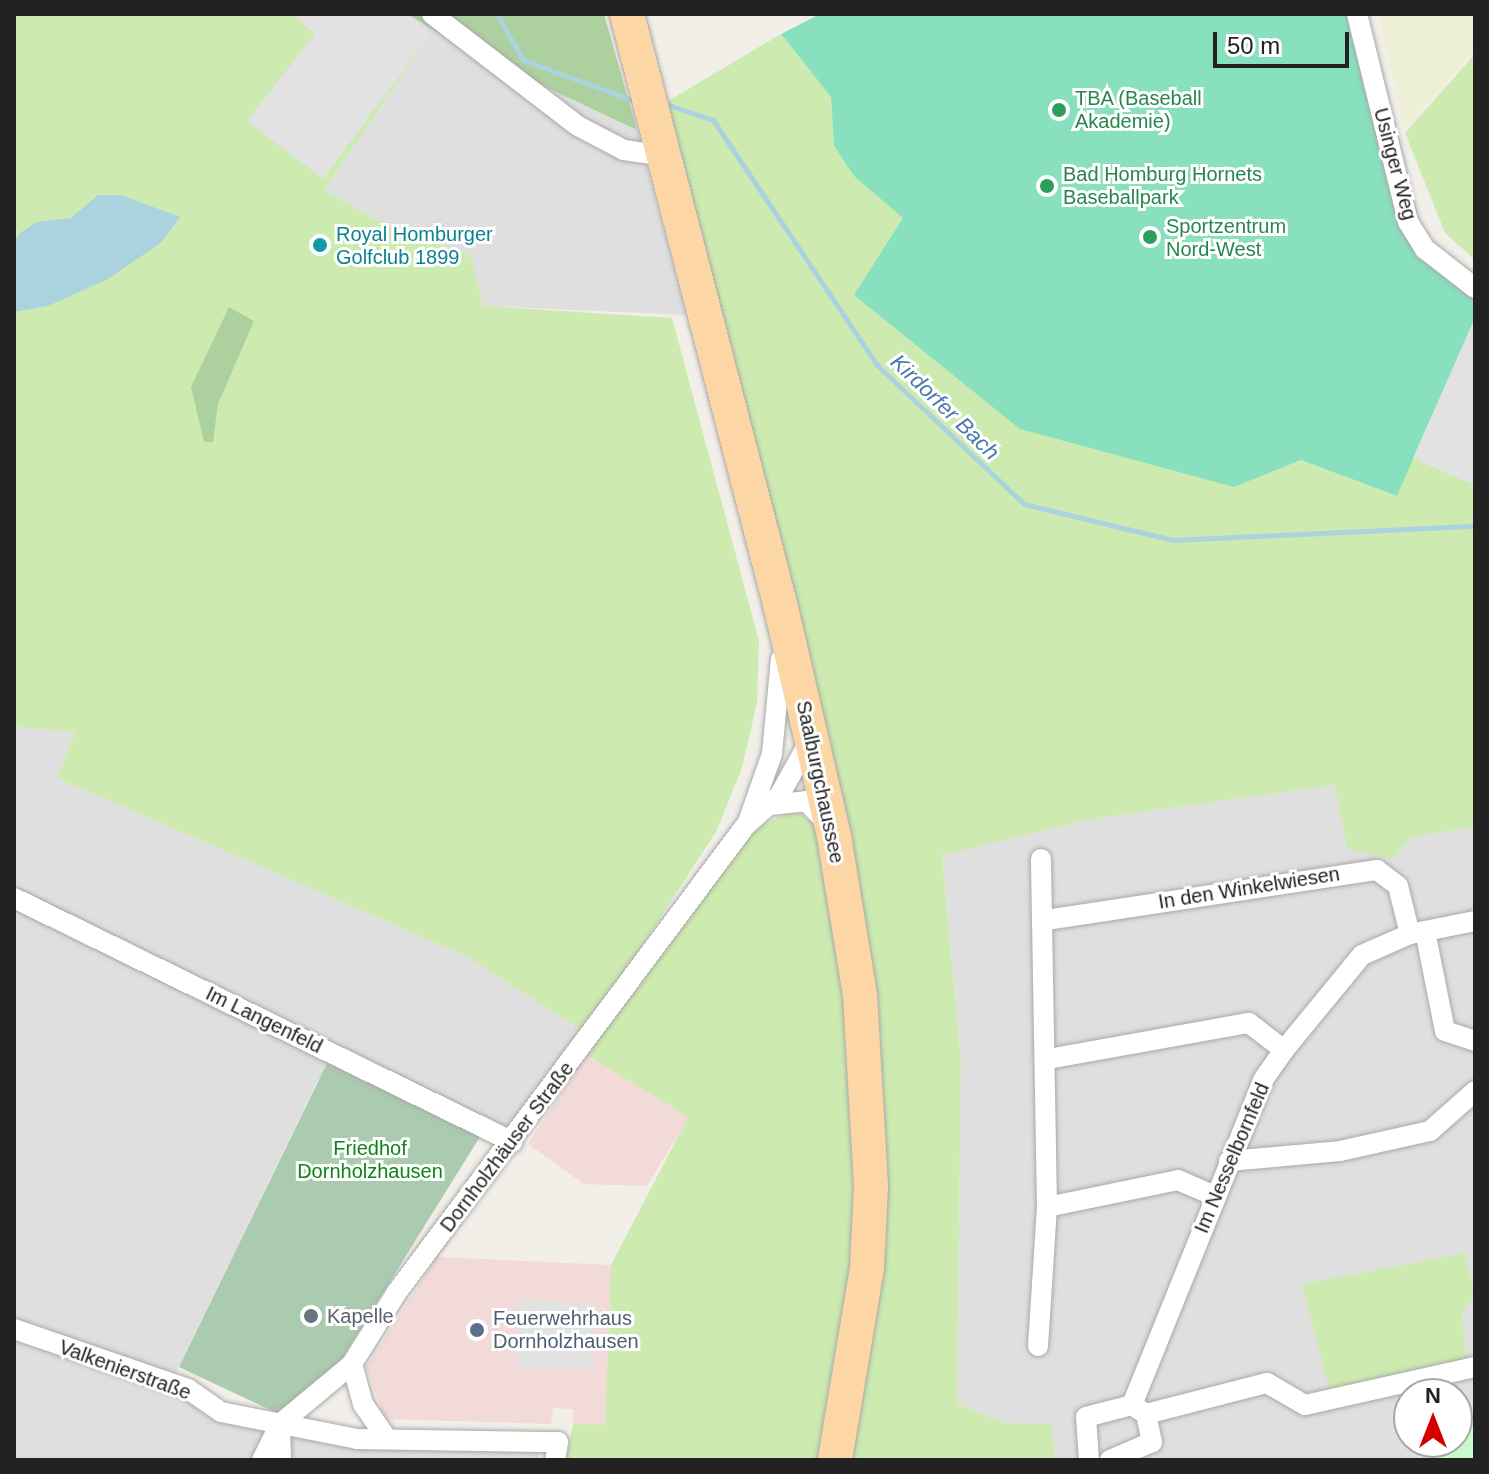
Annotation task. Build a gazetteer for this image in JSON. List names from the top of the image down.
{
  "streets": {
    "main road": ["Saalburgchaussee"],
    "street": [
      "Usinger Weg",
      "In den Winkelwiesen",
      "Im Langenfeld",
      "Dornholzhäuser Straße",
      "Im Nesselbornfeld",
      "Valkenierstraße"
    ]
  },
  "crossings": [
    ["Saalburgchaussee", "Dornholzhäuser Straße"],
    ["In den Winkelwiesen", "Im Nesselbornfeld"],
    ["Im Langenfeld", "Dornholzhäuser Straße"],
    ["Dornholzhäuser Straße", "Valkenierstraße"]
  ],
  "water": ["Kirdorfer Bach"],
  "parks": ["Friedhof Dornholzhausen"],
  "places": [
    "TBA (Baseball Akademie)",
    "Bad Homburg Hornets Baseballpark",
    "Sportzentrum Nord-West",
    "Royal Homburger Golfclub 1899",
    "Kapelle",
    "Feuerwehrhaus Dornholzhausen"
  ],
  "scale_bar": "50 m",
  "north": "top"
}
